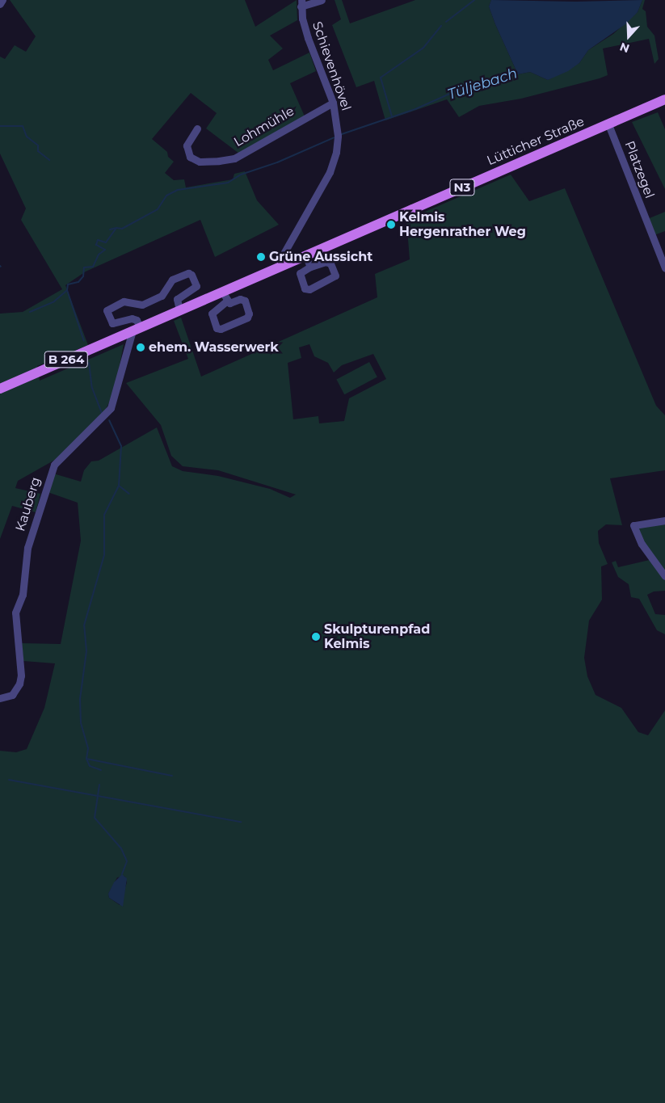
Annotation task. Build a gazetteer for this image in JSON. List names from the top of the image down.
{
  "streets": {
    "main road": ["Lütticher Straße", "N3", "B 264"],
    "street": [
      "Schievenhövel",
      "Lohmühle",
      "Platzegel",
      "Kauberg"
    ]
  },
  "crossings": [
    ["Schievenhövel", "Lohmühle"],
    ["Schievenhövel", "Lütticher Straße"],
    ["Lütticher Straße", "Platzegel"],
    ["Lütticher Straße", "Kauberg"]
  ],
  "water": ["Tüljebach"],
  "places": [
    "Kelmis Hergenrather Weg",
    "Grüne Aussicht",
    "ehem. Wasserwerk",
    "Skulpturenpfad Kelmis"
  ],
  "north": "bottom"
}
